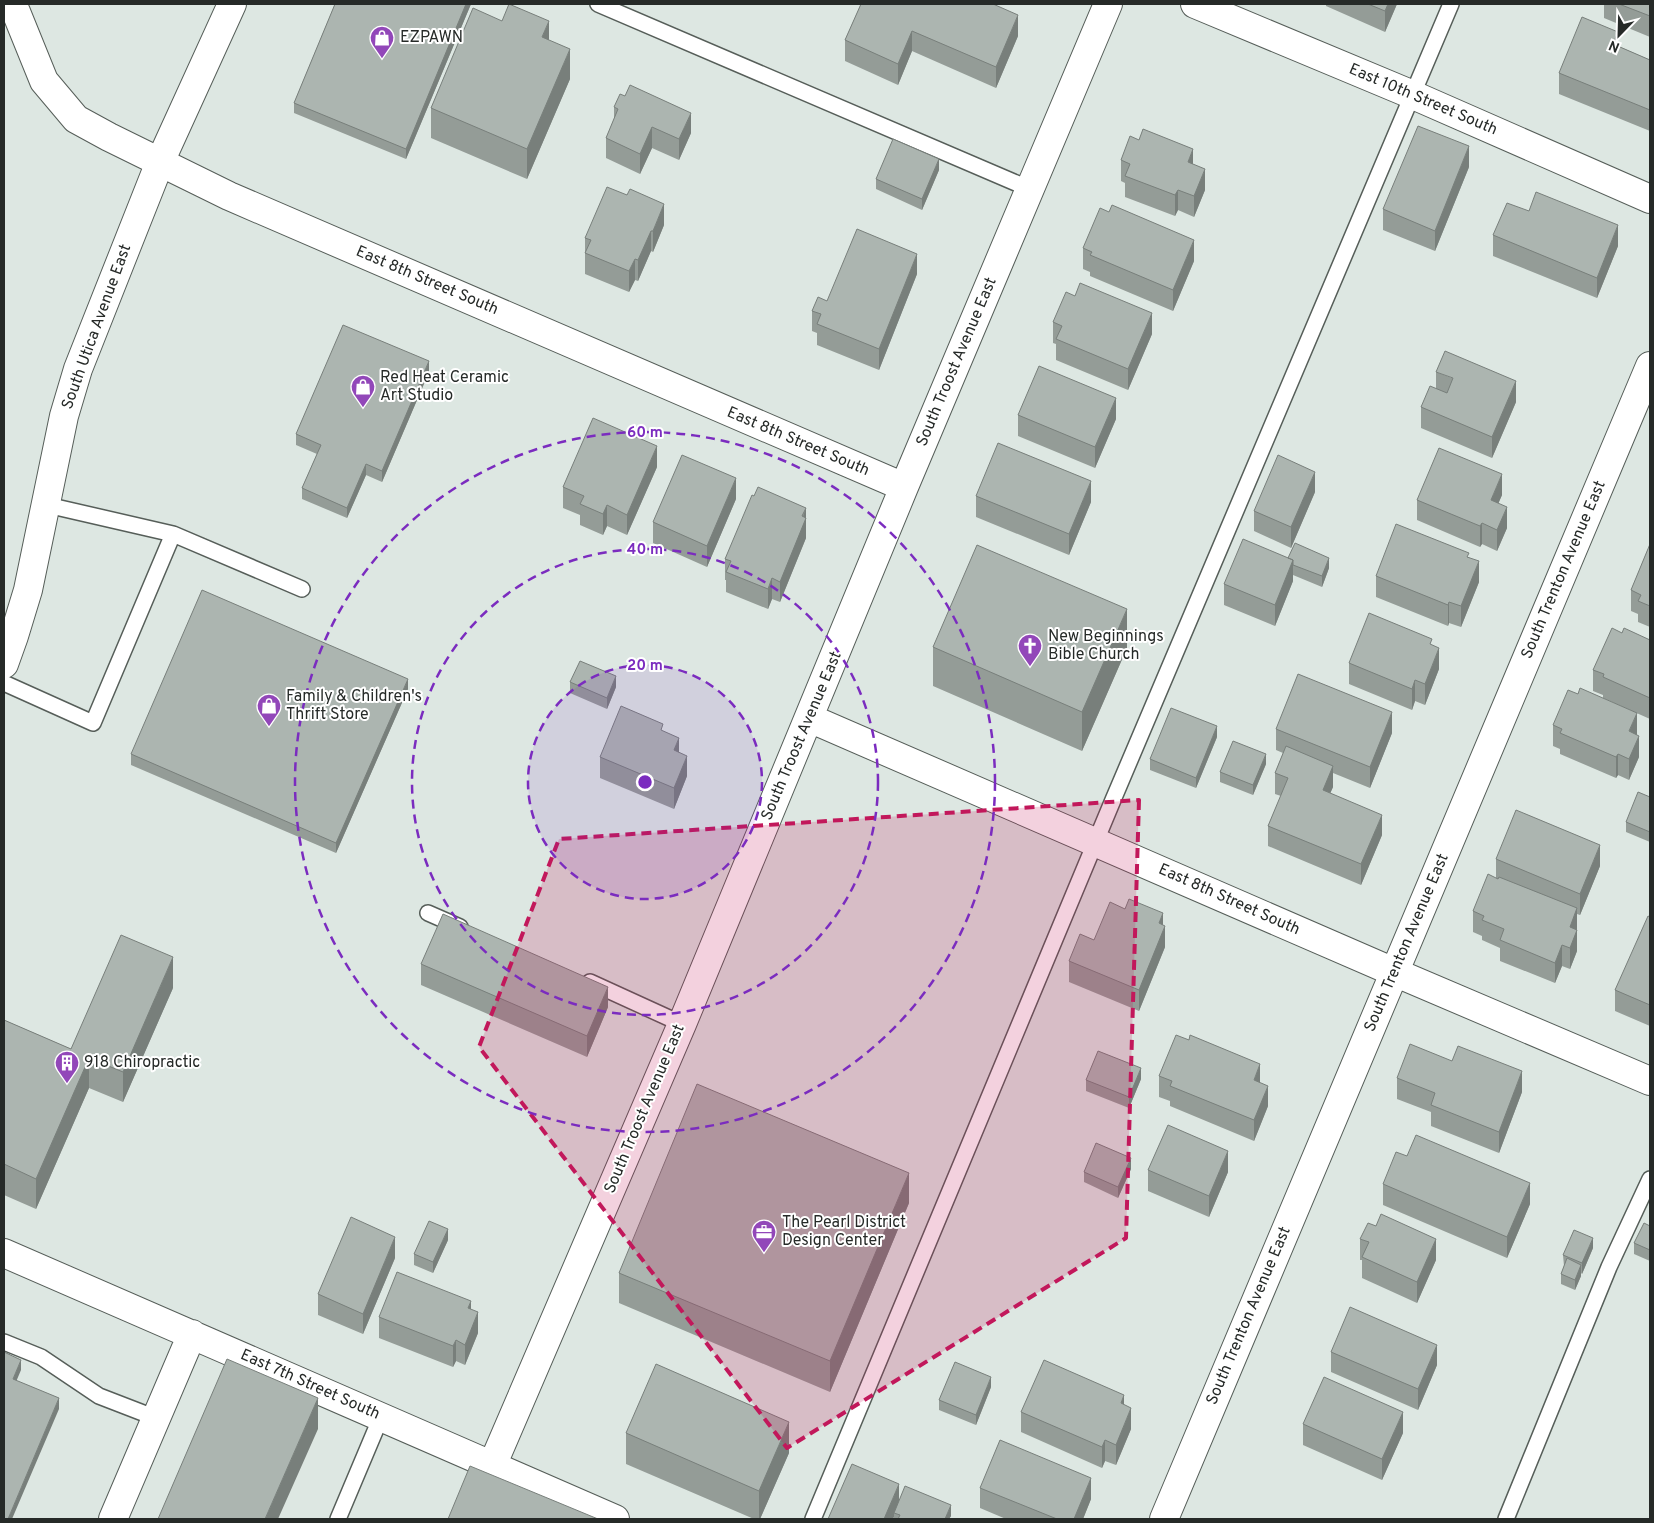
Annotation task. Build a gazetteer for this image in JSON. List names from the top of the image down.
{
  "streets": {
    "street": [
      "East 10th Street South",
      "East 8th Street South",
      "South Utica Avenue East",
      "South Troost Avenue East",
      "South Trenton Avenue East",
      "East 7th Street South"
    ]
  },
  "crossings": [
    ["East 8th Street South", "South Utica Avenue East"],
    ["East 8th Street South", "South Troost Avenue East"],
    ["East 8th Street South", "South Trenton Avenue East"],
    ["South Troost Avenue East", "East 7th Street South"]
  ],
  "places": {
    "shop": ["EZPAWN", "Red Heat Ceramic Art Studio", "Family & Children's Thrift Store"],
    "church": ["New Beginnings Bible Church"],
    "building": ["918 Chiropractic"],
    "office": ["The Pearl District Design Center"]
  },
  "north": "bottom left",
  "rings": ["60 m", "40 m", "20 m"]
}
